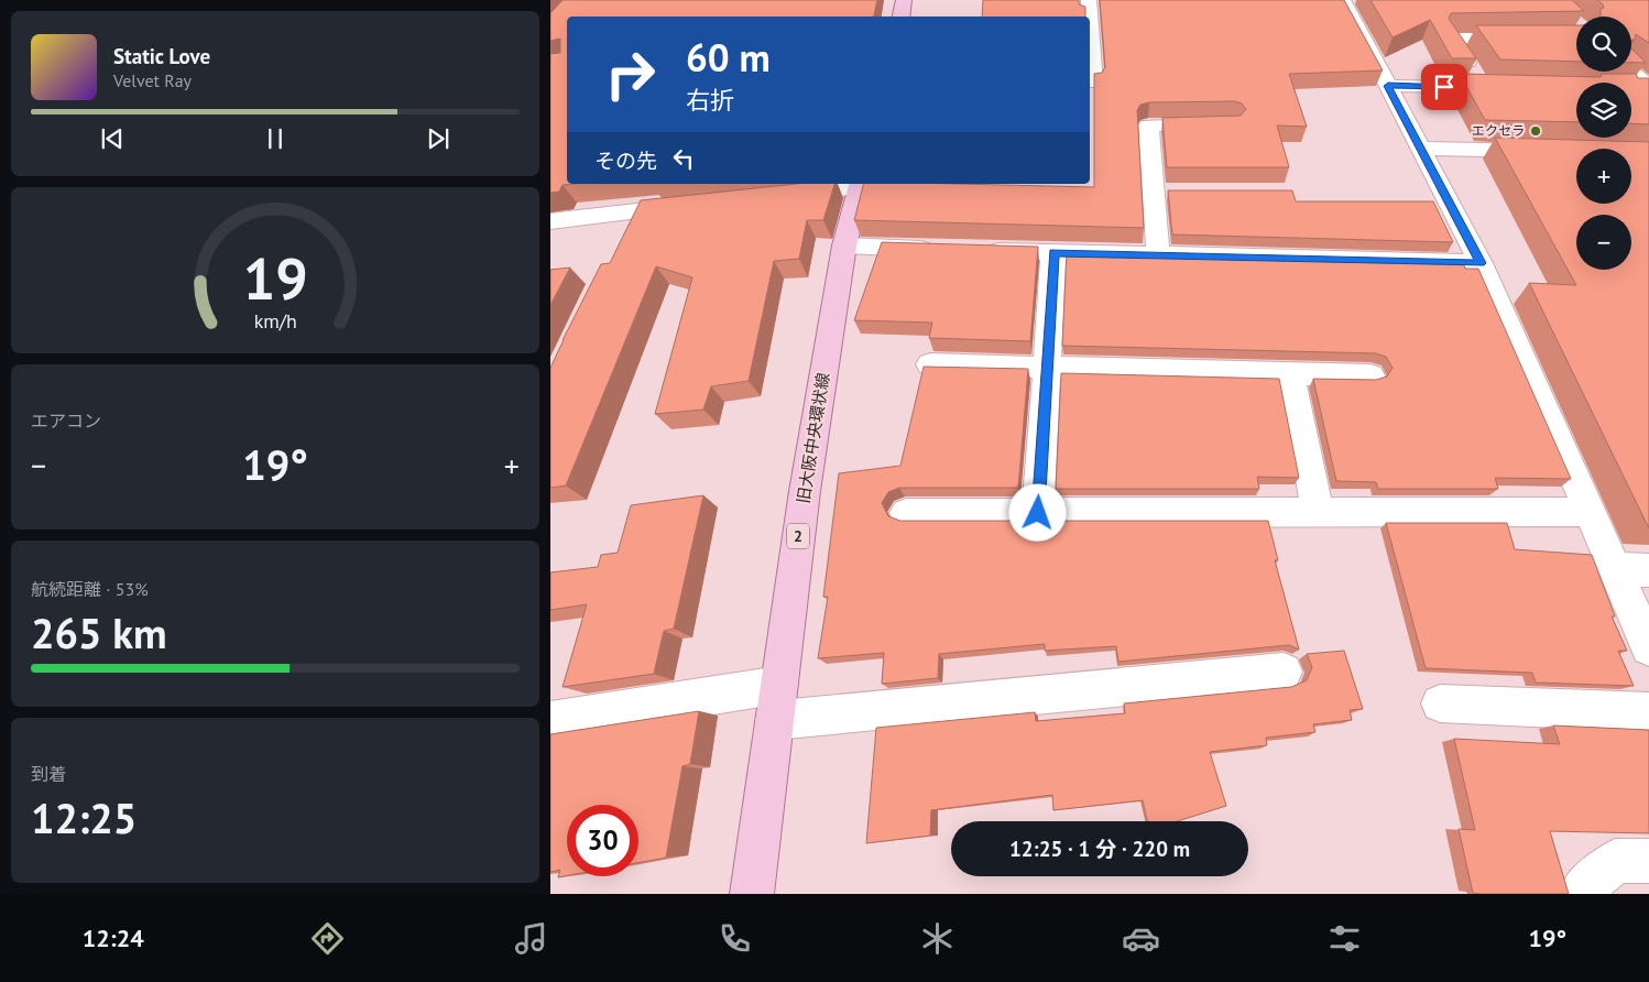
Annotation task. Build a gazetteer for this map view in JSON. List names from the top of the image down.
{
  "streets": {
    "main road": ["旧大阪中央環状線", "2"]
  },
  "places": ["エクセラ"],
  "page": {
    "map_buttons": ["+", "−"],
    "turn": ["60 m", "右折"],
    "song": ["Static Love", "Velvet Ray"],
    "then": "その先",
    "tile": [
      "エアコン",
      ["航続距離 · 53%", "265 km"],
      ["到着", "12:25"]
    ],
    "heat": ["−", "19°", "+"],
    "limit": "30",
    "trip": "12:25 · 1 分 · 220 m",
    "tabs": ["12:24", "19°"],
    "gauge": ["19", "km/h"]
  }
}
